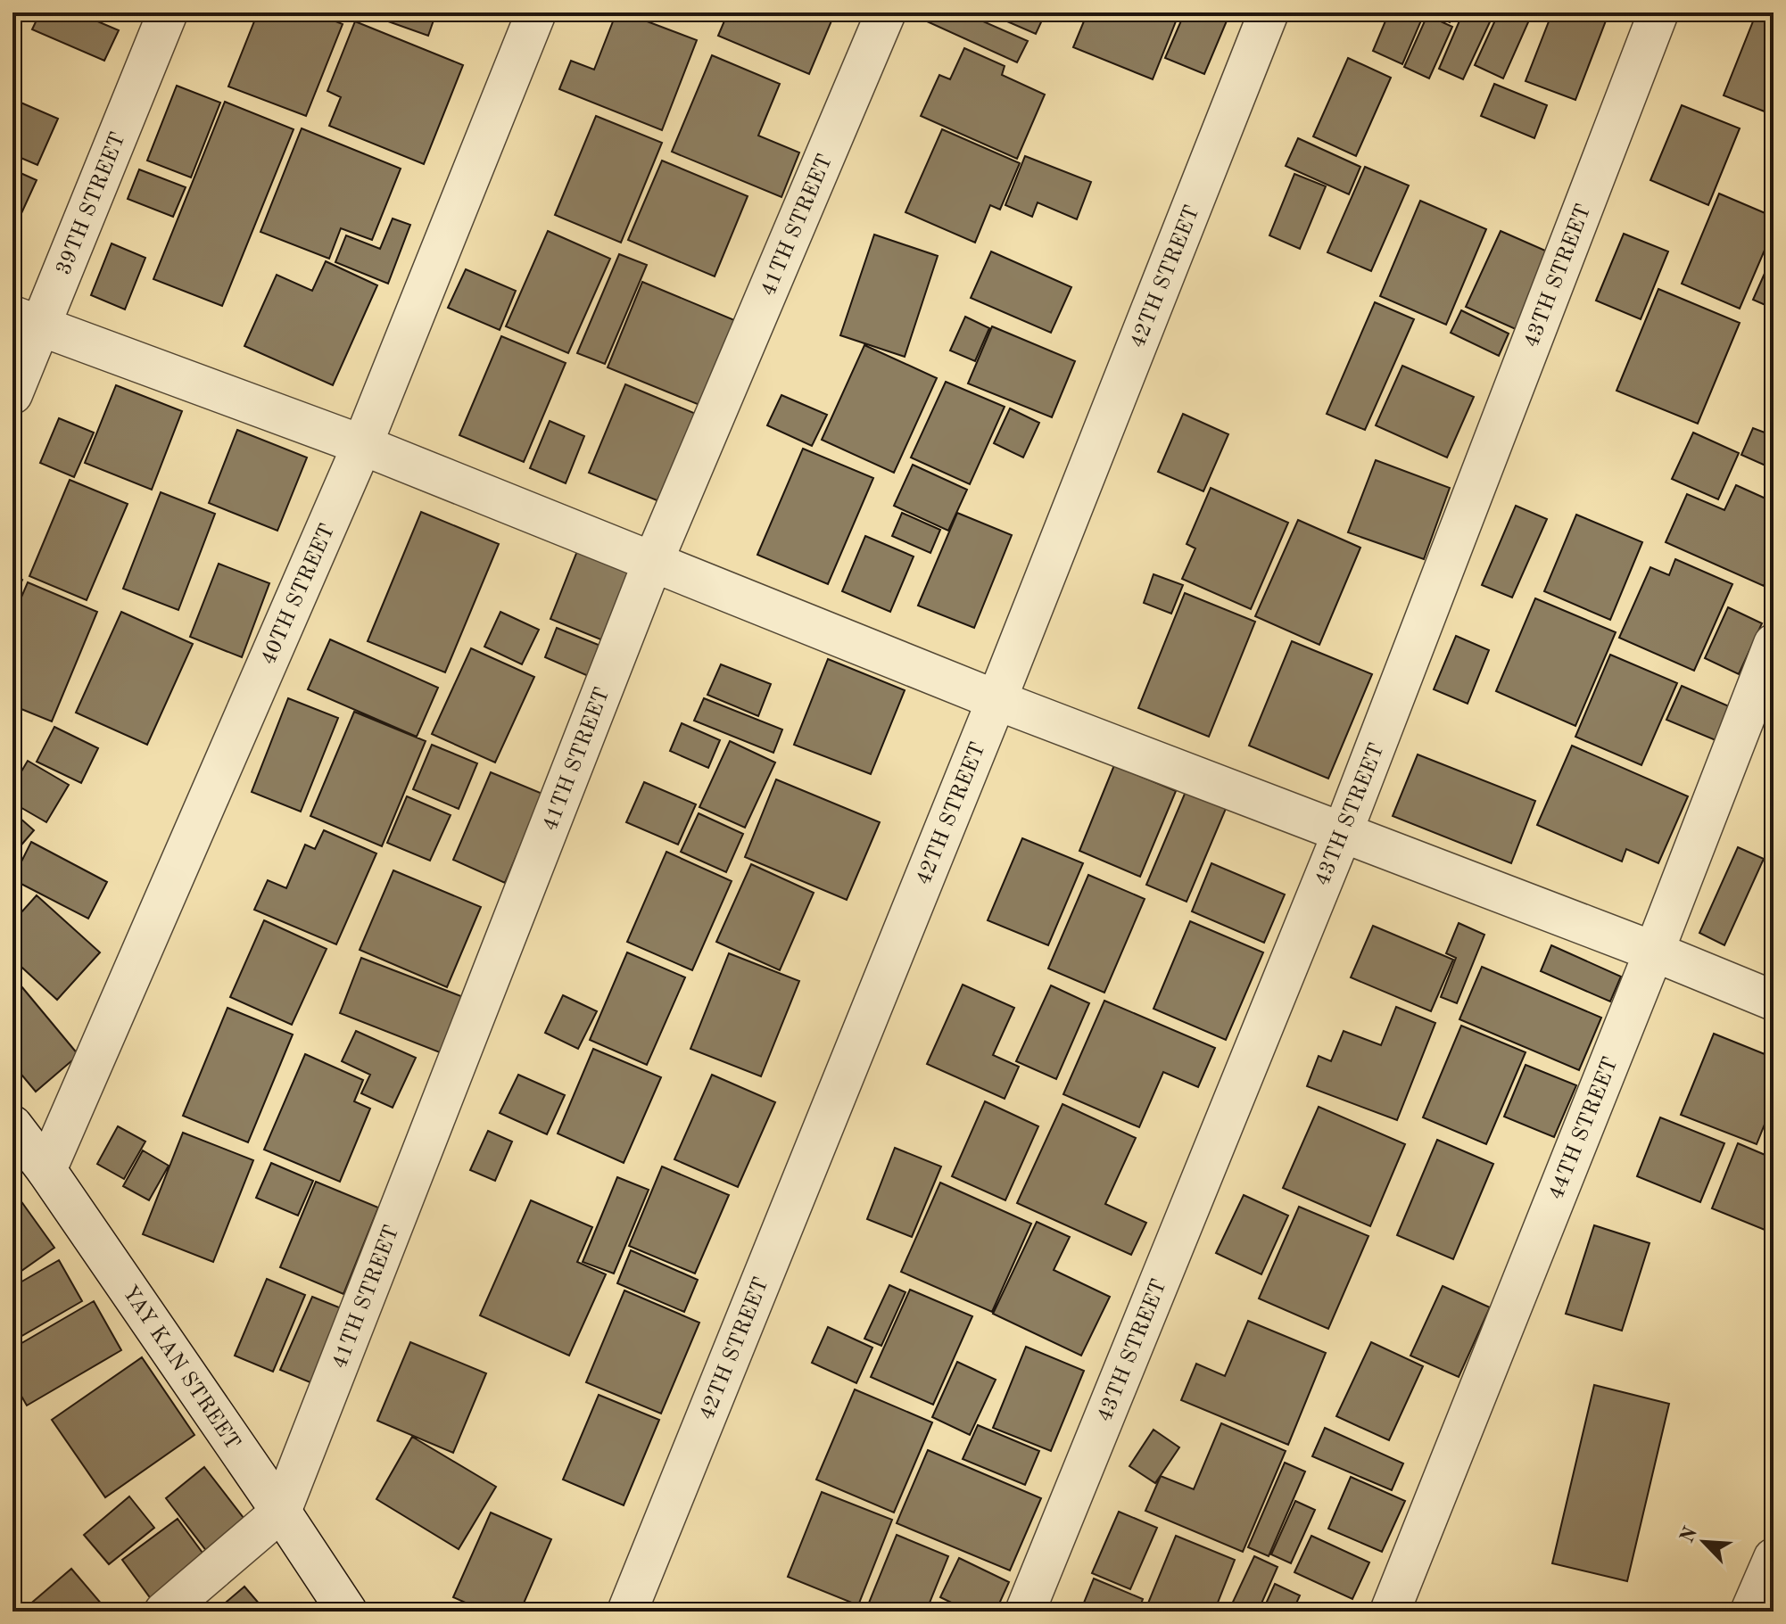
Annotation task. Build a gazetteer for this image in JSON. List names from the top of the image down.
{
  "streets": {
    "street": [
      "39TH STREET",
      "41TH STREET",
      "43TH STREET",
      "42TH STREET",
      "40TH STREET",
      "44TH STREET",
      "YAY KAN STREET"
    ]
  },
  "crossings": [
    ["41TH STREET", "YAY KAN STREET"],
    ["40TH STREET", "YAY KAN STREET"]
  ],
  "north": "top left"
}
